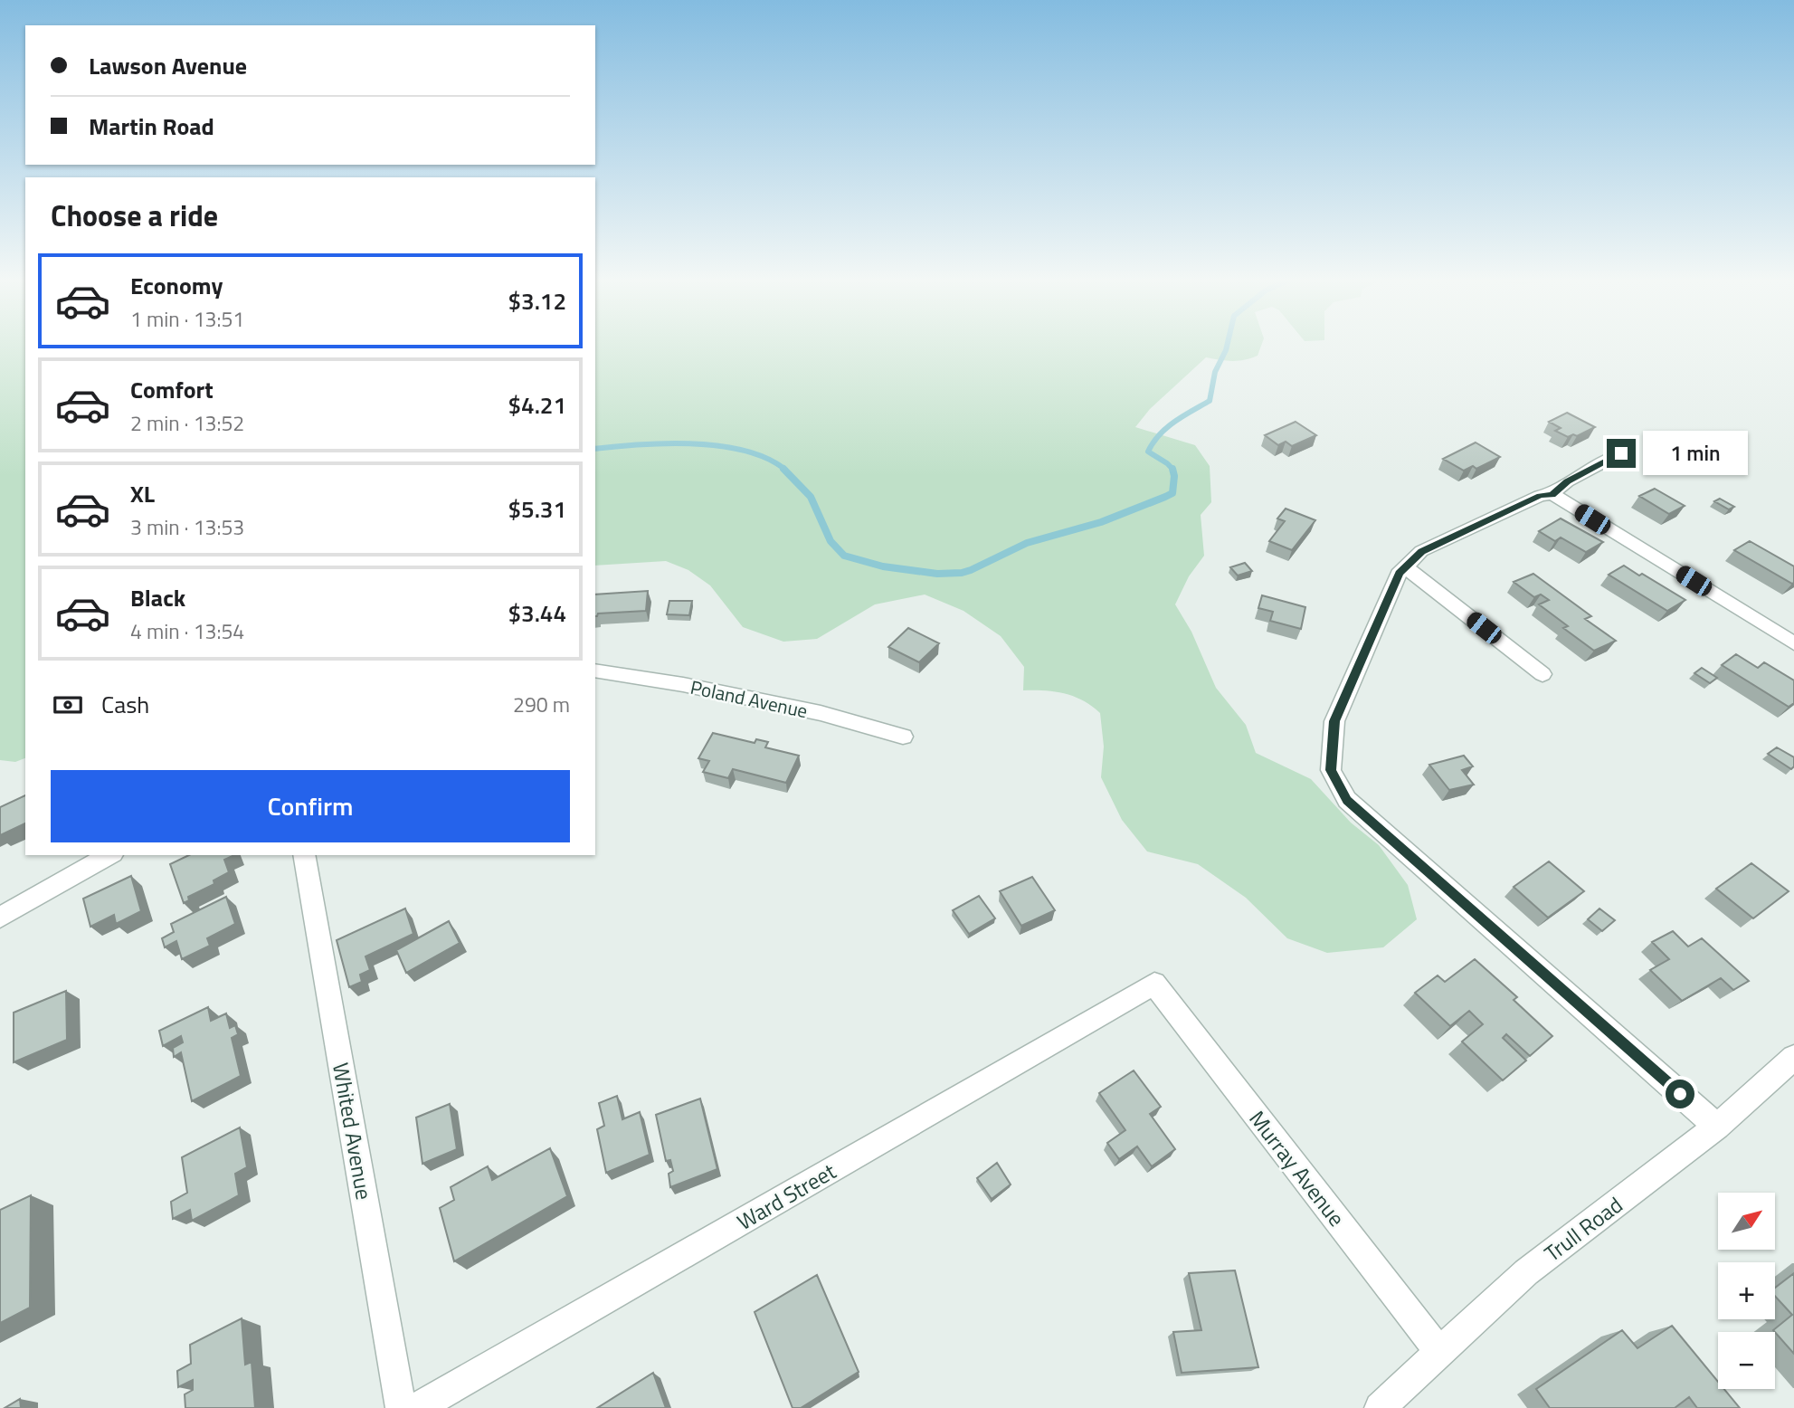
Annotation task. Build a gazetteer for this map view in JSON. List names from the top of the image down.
{
  "streets": {
    "street": [
      "Poland Avenue",
      "Whited Avenue",
      "Murray Avenue",
      "Ward Street",
      "Trull Road"
    ]
  },
  "crossings": [
    ["Murray Avenue", "Ward Street"],
    ["Murray Avenue", "Trull Road"]
  ],
  "north": "top right",
  "page": {
    "banner": ["Lawson Avenue", "Martin Road"],
    "heading": "Choose a ride",
    "list": [
      {
        "name": "Economy",
        "note": "1 min · 13:51",
        "value": "$3.12"
      },
      {
        "name": "Comfort",
        "note": "2 min · 13:52",
        "value": "$4.21"
      },
      {
        "name": "XL",
        "note": "3 min · 13:53",
        "value": "$5.31"
      },
      {
        "name": "Black",
        "note": "4 min · 13:54",
        "value": "$3.44"
      }
    ],
    "bubble": "1 min",
    "pay": ["Cash", "290 m"],
    "buttons": "Confirm",
    "map_buttons": ["+", "−"]
  }
}
